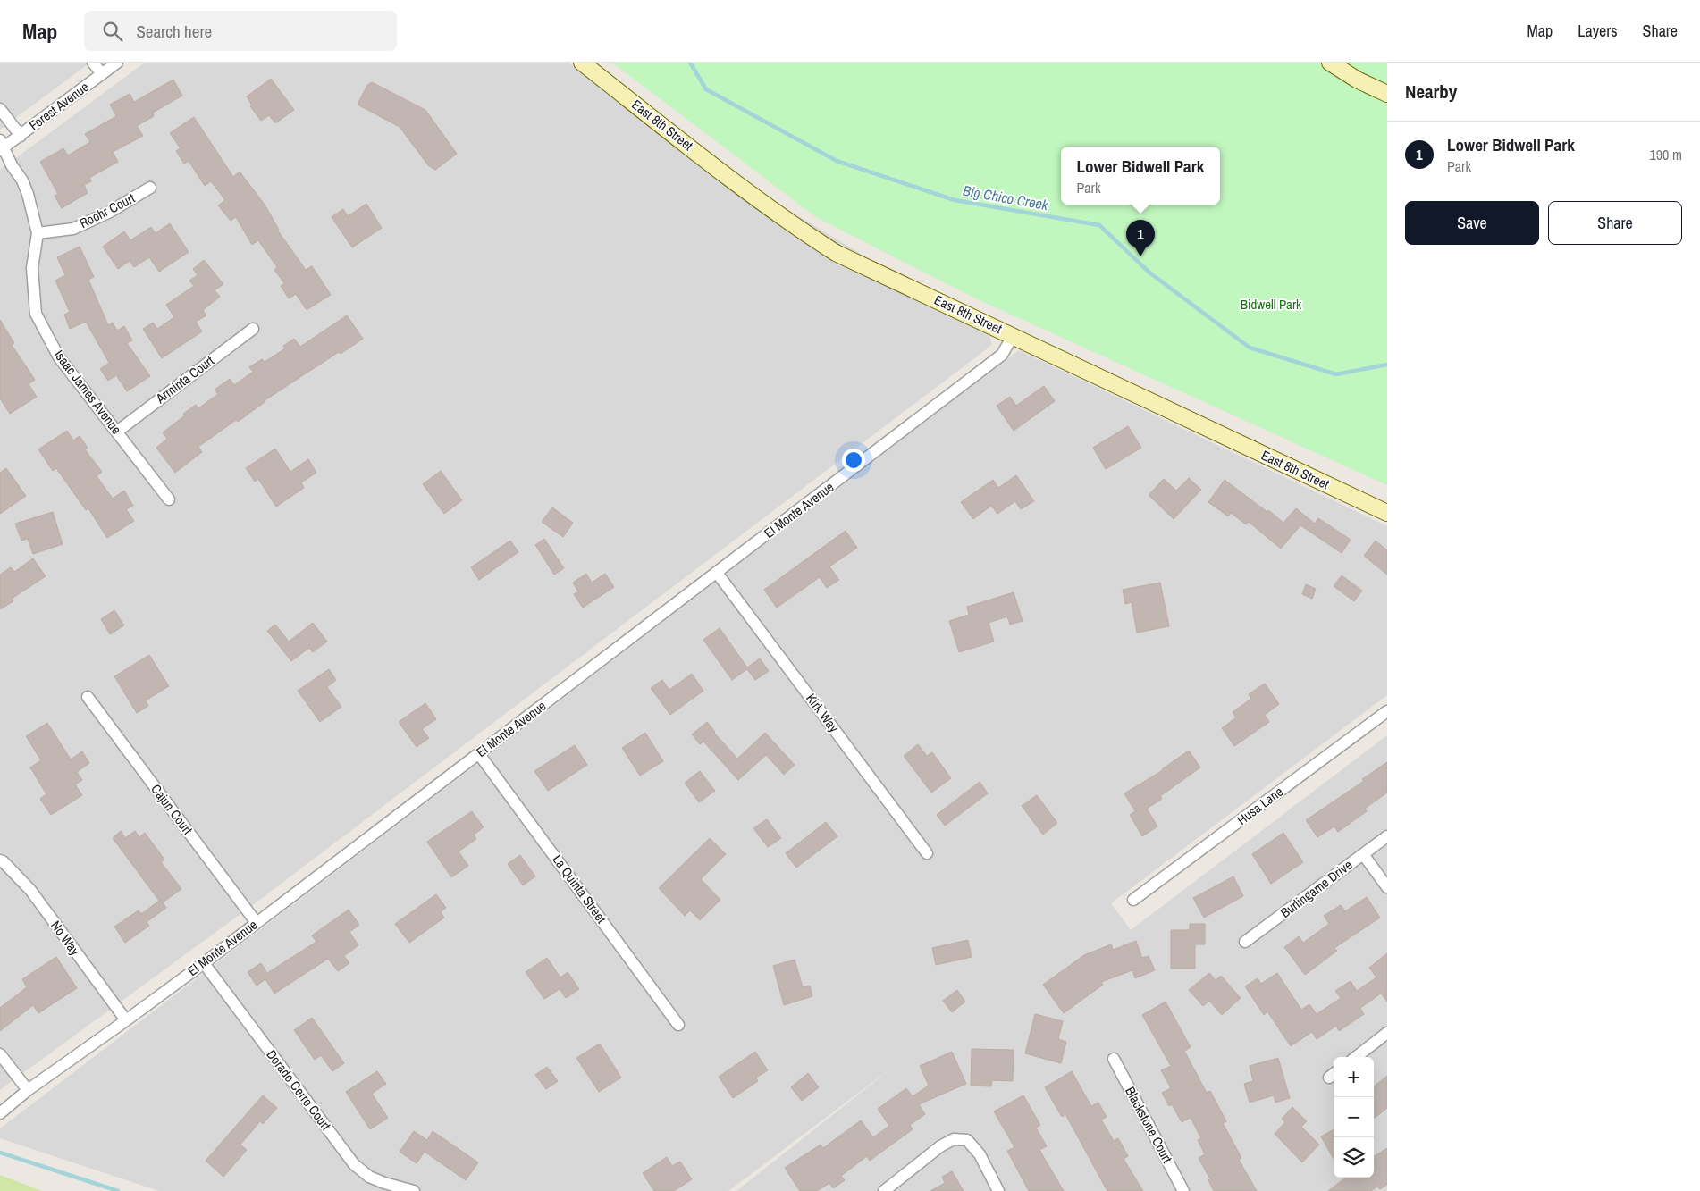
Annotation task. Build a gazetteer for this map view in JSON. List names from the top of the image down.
{
  "streets": {
    "street": [
      "Forest Avenue",
      "East 8th Street",
      "Roohr Court",
      "Arminta Court",
      "Isaac James Avenue",
      "El Monte Avenue",
      "Kirk Way",
      "Husa Lane",
      "Cajun Court",
      "La Quinta Street",
      "Burlingame Drive",
      "No Way",
      "Dorado Cerro Court",
      "Blackstone Court"
    ]
  },
  "crossings": [
    ["Forest Avenue", "Isaac James Avenue"],
    ["East 8th Street", "El Monte Avenue"],
    ["Roohr Court", "Isaac James Avenue"],
    ["Arminta Court", "Isaac James Avenue"],
    ["El Monte Avenue", "Kirk Way"],
    ["El Monte Avenue", "Cajun Court"],
    ["El Monte Avenue", "La Quinta Street"],
    ["El Monte Avenue", "No Way"],
    ["El Monte Avenue", "Dorado Cerro Court"]
  ],
  "water": ["Big Chico Creek"],
  "parks": ["Bidwell Park"],
  "page": {
    "header": "Map",
    "search": "Search here",
    "nav": ["Map", "Layers", "Share"],
    "heading": "Nearby",
    "list": [
      {
        "mark": "1",
        "name": "Lower Bidwell Park",
        "note": "Park",
        "value": "190 m"
      }
    ],
    "popup": ["Lower Bidwell Park", "Park"],
    "buttons": ["Save", "Share"],
    "pins": "1",
    "map_buttons": ["+", "−"]
  }
}
